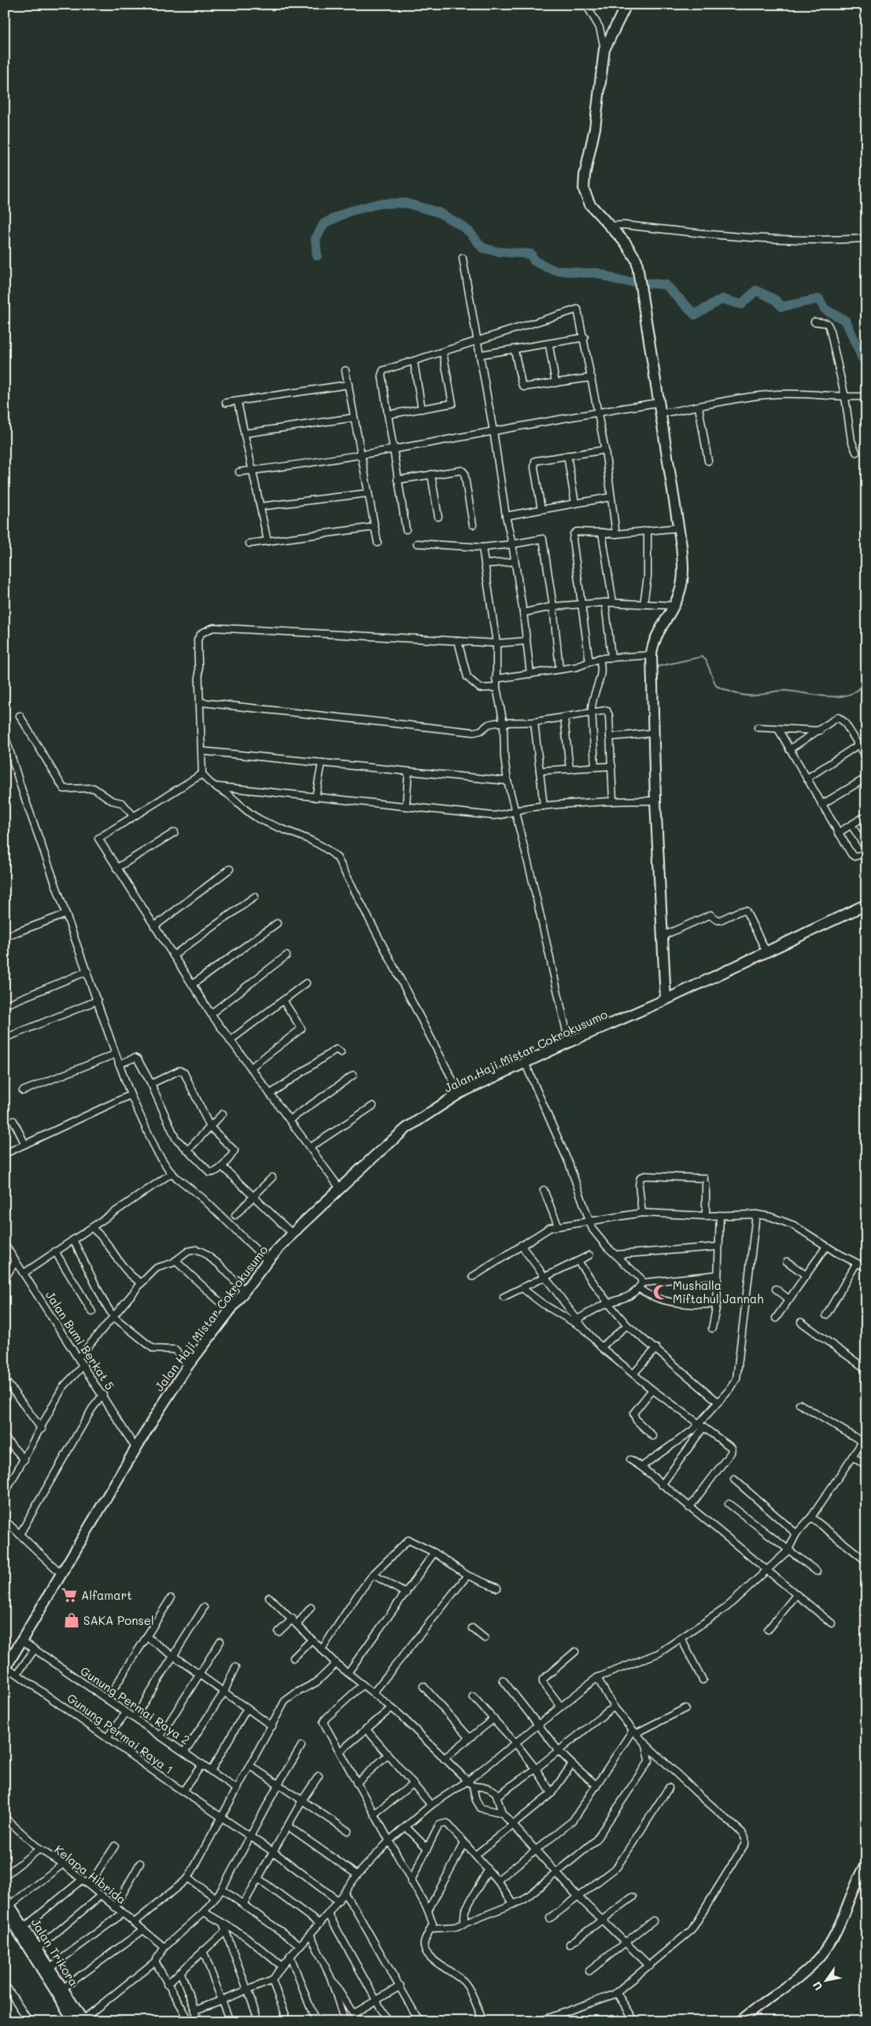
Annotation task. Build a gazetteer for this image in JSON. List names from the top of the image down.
{
  "streets": {
    "main road": ["Jalan Haji Mistar Cokrokusumo", "Jalan Trikora"],
    "street": [
      "Jalan Bumi Berkat 5",
      "Gunung Permai Raya 2",
      "Gunung Permai Raya 1",
      "Kelapa Hibrida"
    ]
  },
  "crossings": [
    ["Jalan Haji Mistar Cokrokusumo", "Jalan Bumi Berkat 5"],
    ["Jalan Haji Mistar Cokrokusumo", "Gunung Permai Raya 2"],
    ["Jalan Haji Mistar Cokrokusumo", "Gunung Permai Raya 1"]
  ],
  "places": {
    "mosque": ["Mushalla Miftahul Jannah"],
    "supermarket": ["Alfamart"],
    "shop": ["SAKA Ponsel"]
  },
  "north": "bottom left"
}
